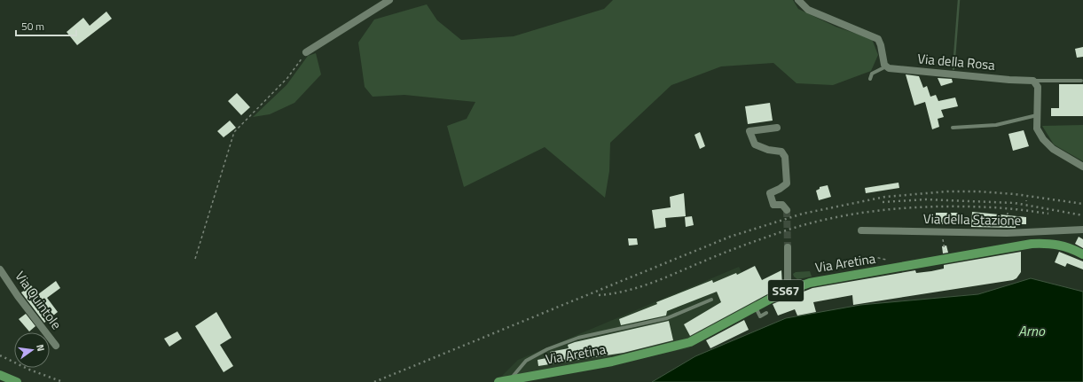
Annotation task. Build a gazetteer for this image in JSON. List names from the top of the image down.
{
  "streets": {
    "main road": ["Via Aretina", "SS67"],
    "street": ["Via della Rosa", "Via della Stazione", "Via Quintole"]
  },
  "water": ["Arno"],
  "scale_bar": "50 m",
  "north": "right"
}
